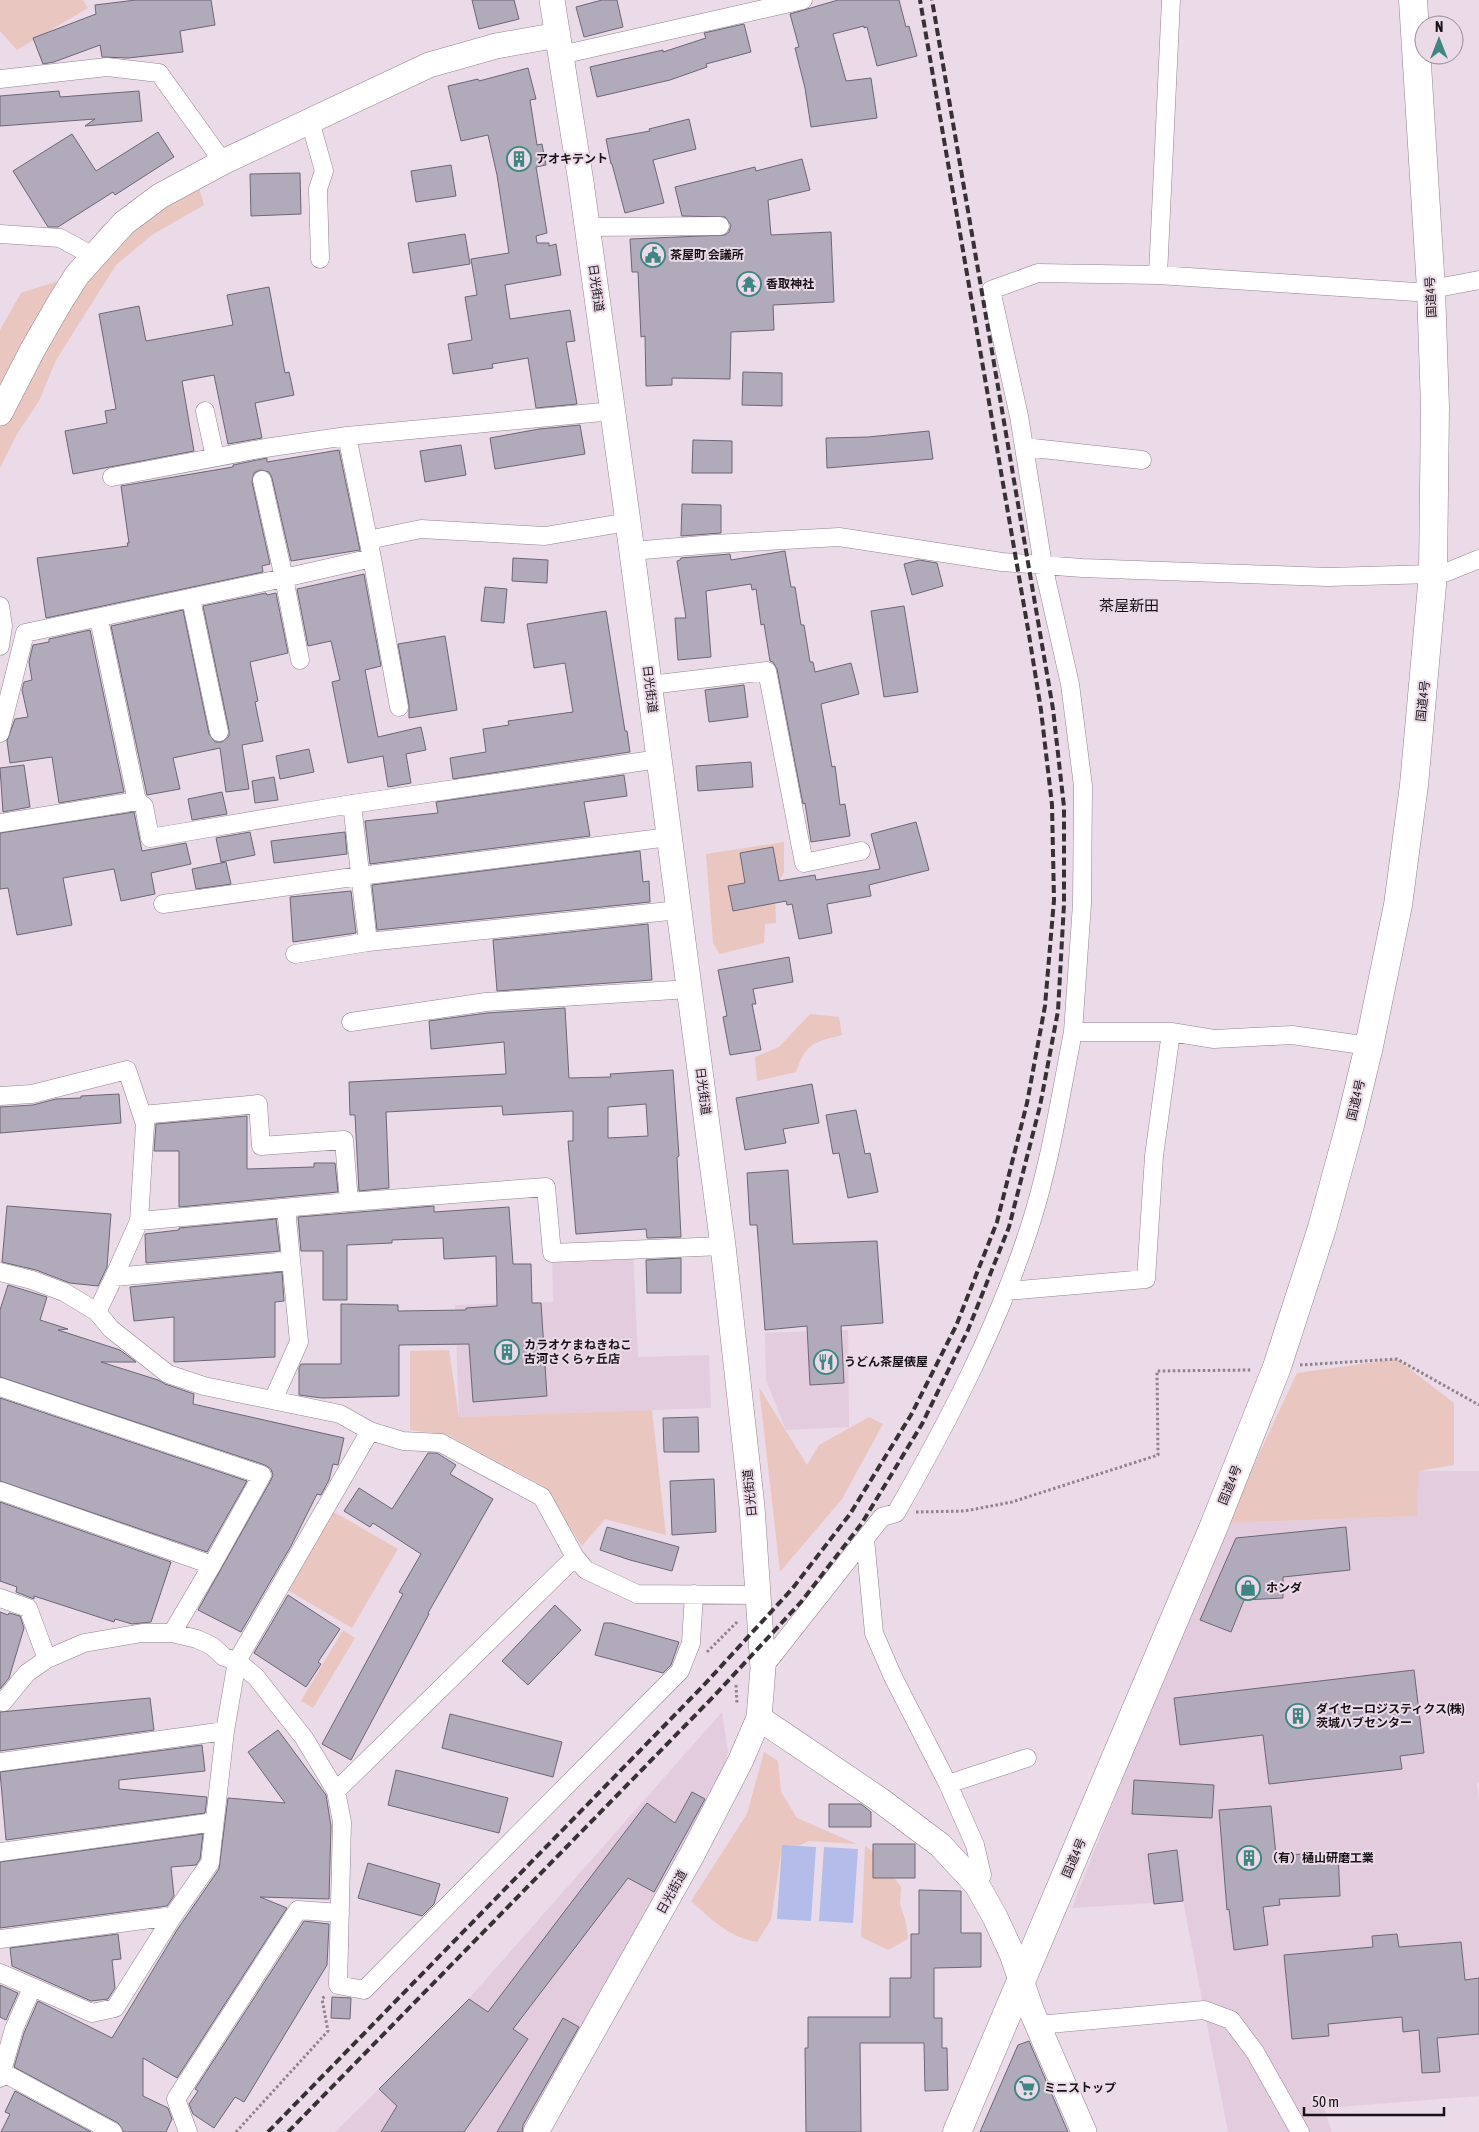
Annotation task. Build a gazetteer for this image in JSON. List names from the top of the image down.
{
  "streets": {
    "highway": ["国道4号"],
    "main road": ["日光街道"]
  },
  "districts": ["茶屋新田"],
  "places": {
    "building": [
      "アオキテント",
      "カラオケまねきねこ 古河さくらヶ丘店",
      "ダイセーロジスティクス(株) 茨城ハブセンター",
      "（有）樋山研磨工業"
    ],
    "public building": ["茶屋町 会議所"],
    "temple": ["香取神社"],
    "restaurant": ["うどん茶屋俵屋"],
    "shop": ["ホンダ"],
    "supermarket": ["ミニストップ"]
  },
  "scale_bar": "50 m",
  "north": "top"
}
